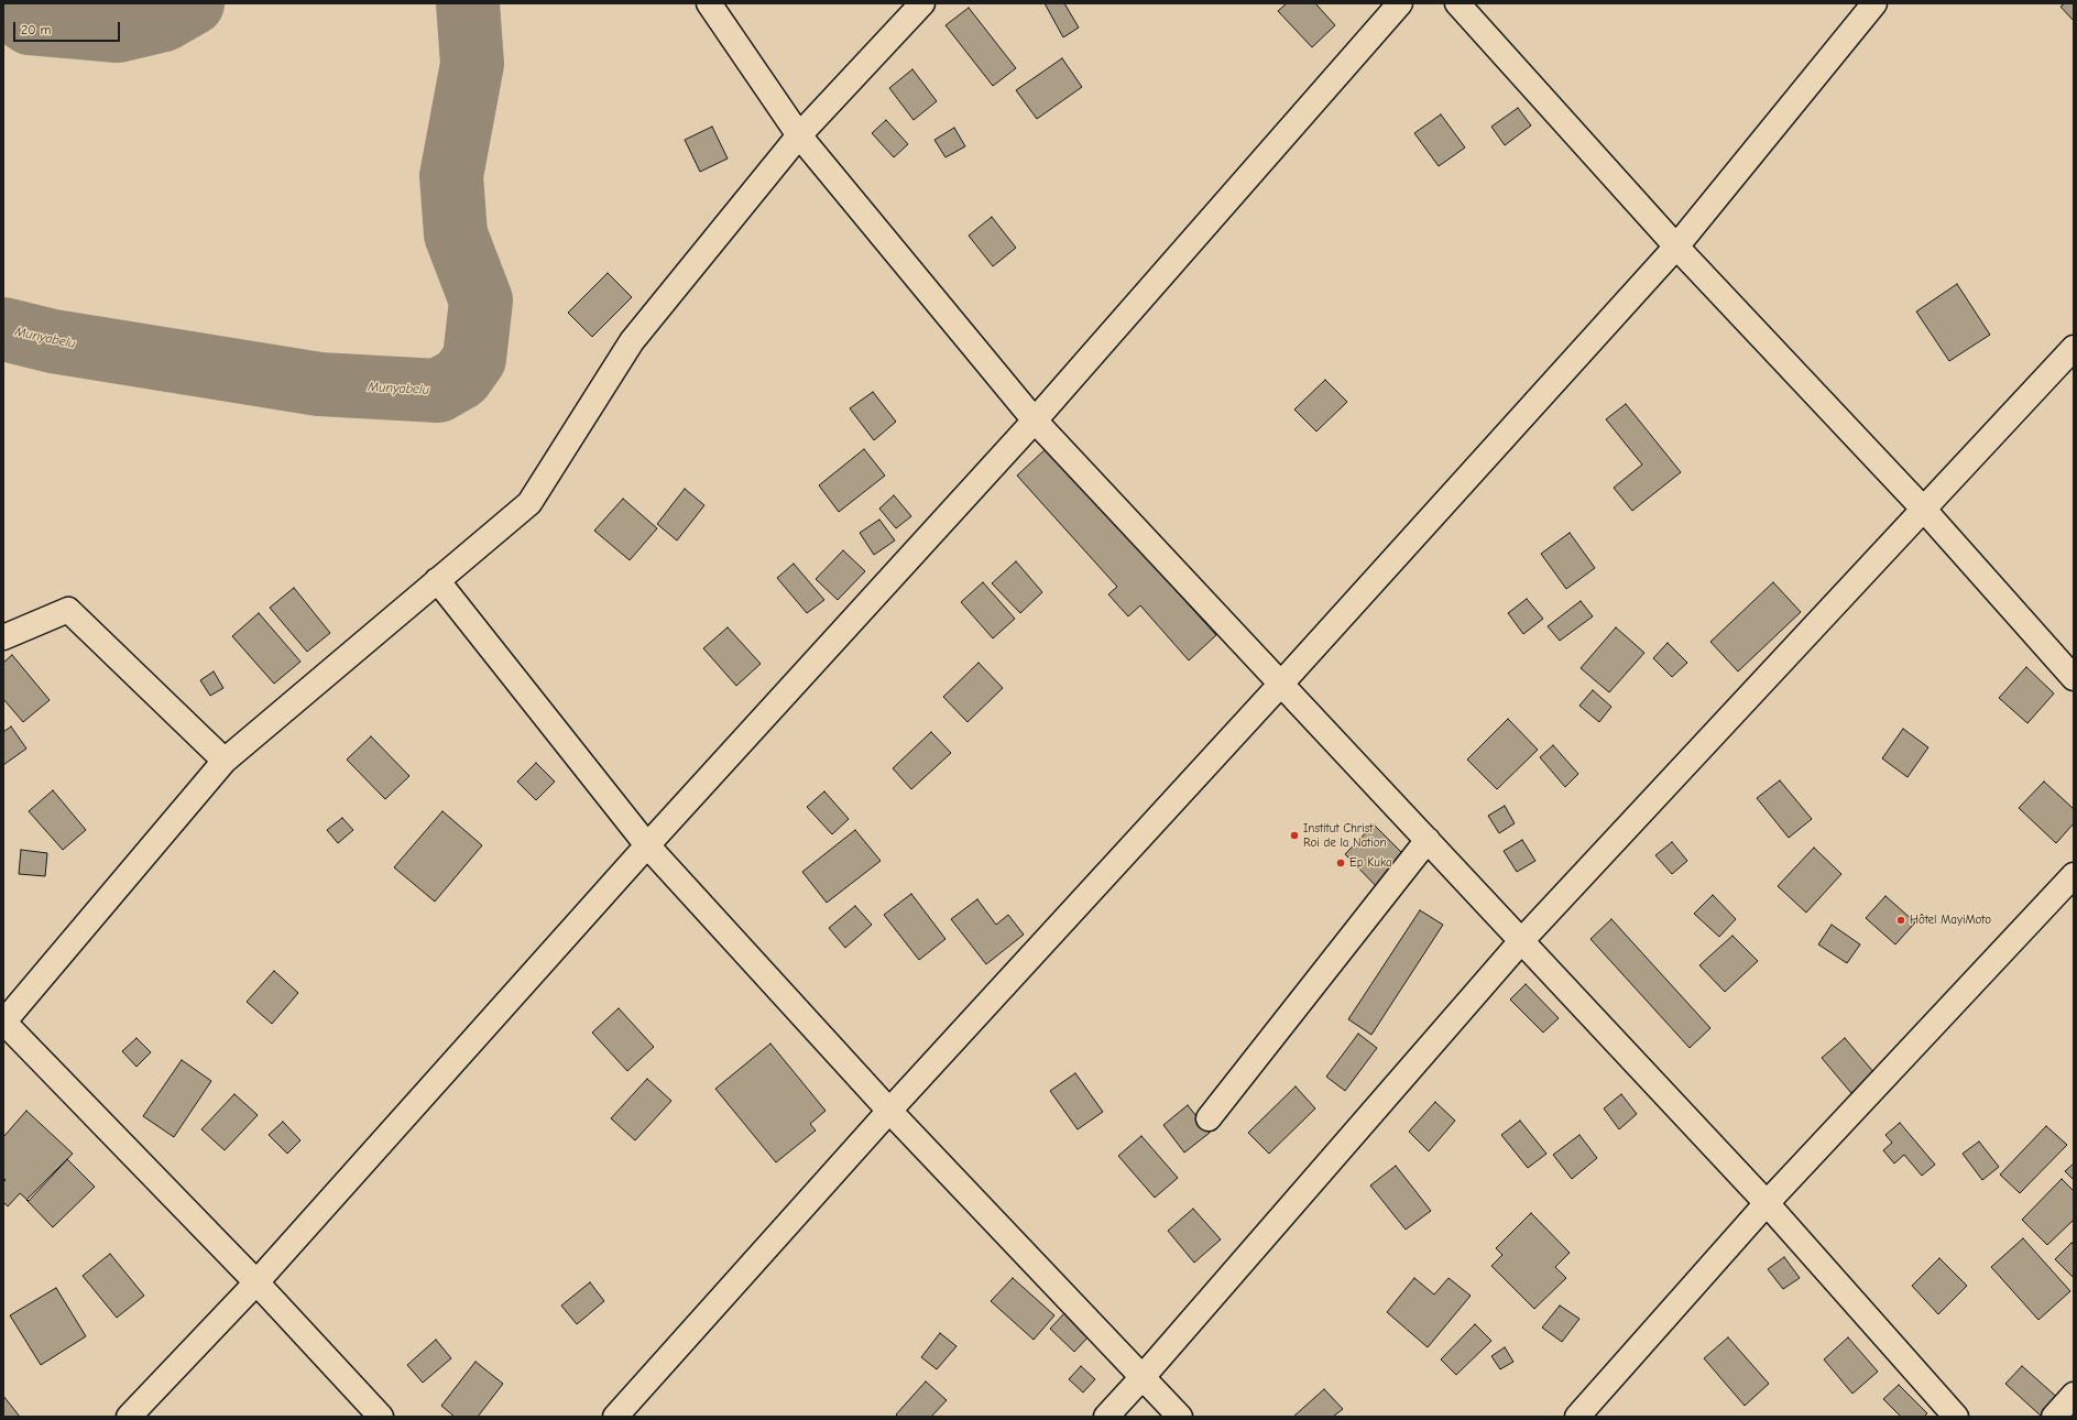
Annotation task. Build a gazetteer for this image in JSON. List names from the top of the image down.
{
  "water": ["Munyabelu"],
  "places": ["Institut Christ Roi de la Nation", "Ep Kuka", "Hôtel MayiMoto"],
  "scale_bar": "20 m"
}
